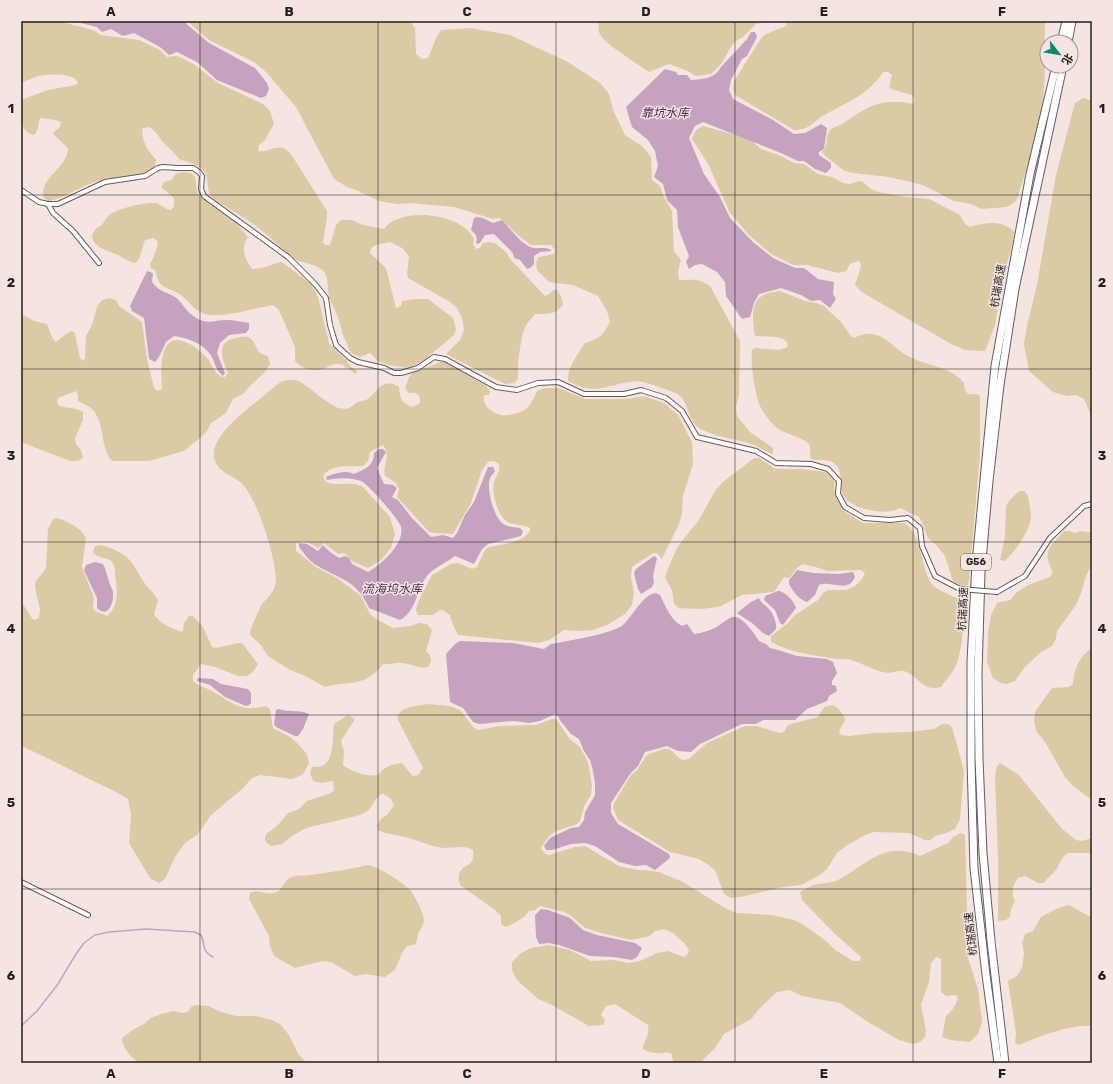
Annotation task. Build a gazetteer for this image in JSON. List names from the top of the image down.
{
  "streets": {
    "highway": ["杭瑞高速", "G56"]
  },
  "water": ["靠坑水库", "流海坞水库"],
  "north": "bottom right",
  "grid": {
    "columns": [
      "A",
      "B",
      "C",
      "D",
      "E",
      "F"
    ],
    "rows": [
      "1",
      "2",
      "3",
      "4",
      "5",
      "6"
    ]
  }
}
